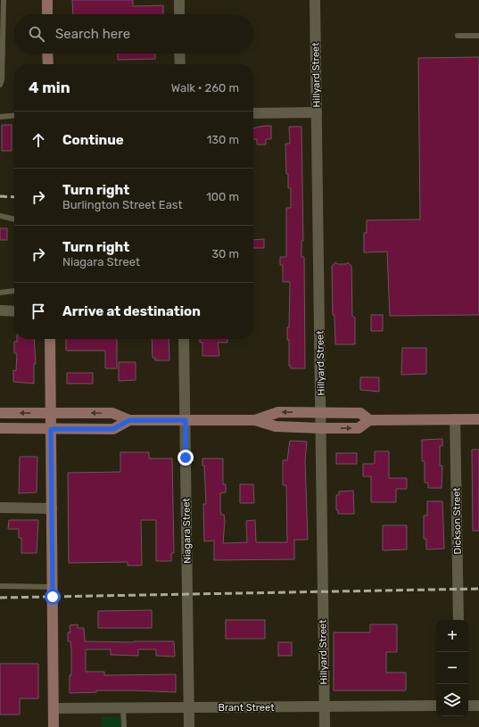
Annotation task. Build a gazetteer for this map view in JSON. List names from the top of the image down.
{
  "streets": {
    "street": [
      "Hillyard Street",
      "Dickson Street",
      "Niagara Street",
      "Brant Street"
    ]
  },
  "crossings": [
    ["Hillyard Street", "Brant Street"],
    ["Niagara Street", "Brant Street"]
  ],
  "page": {
    "search": "Search here",
    "heading": ["4 min", "Walk · 260 m"],
    "list": [
      ["Continue", "130 m"],
      ["Turn right", "Burlington Street East", "100 m"],
      ["Turn right", "Niagara Street", "30 m"],
      "Arrive at destination"
    ],
    "map_buttons": ["+", "−"]
  }
}
